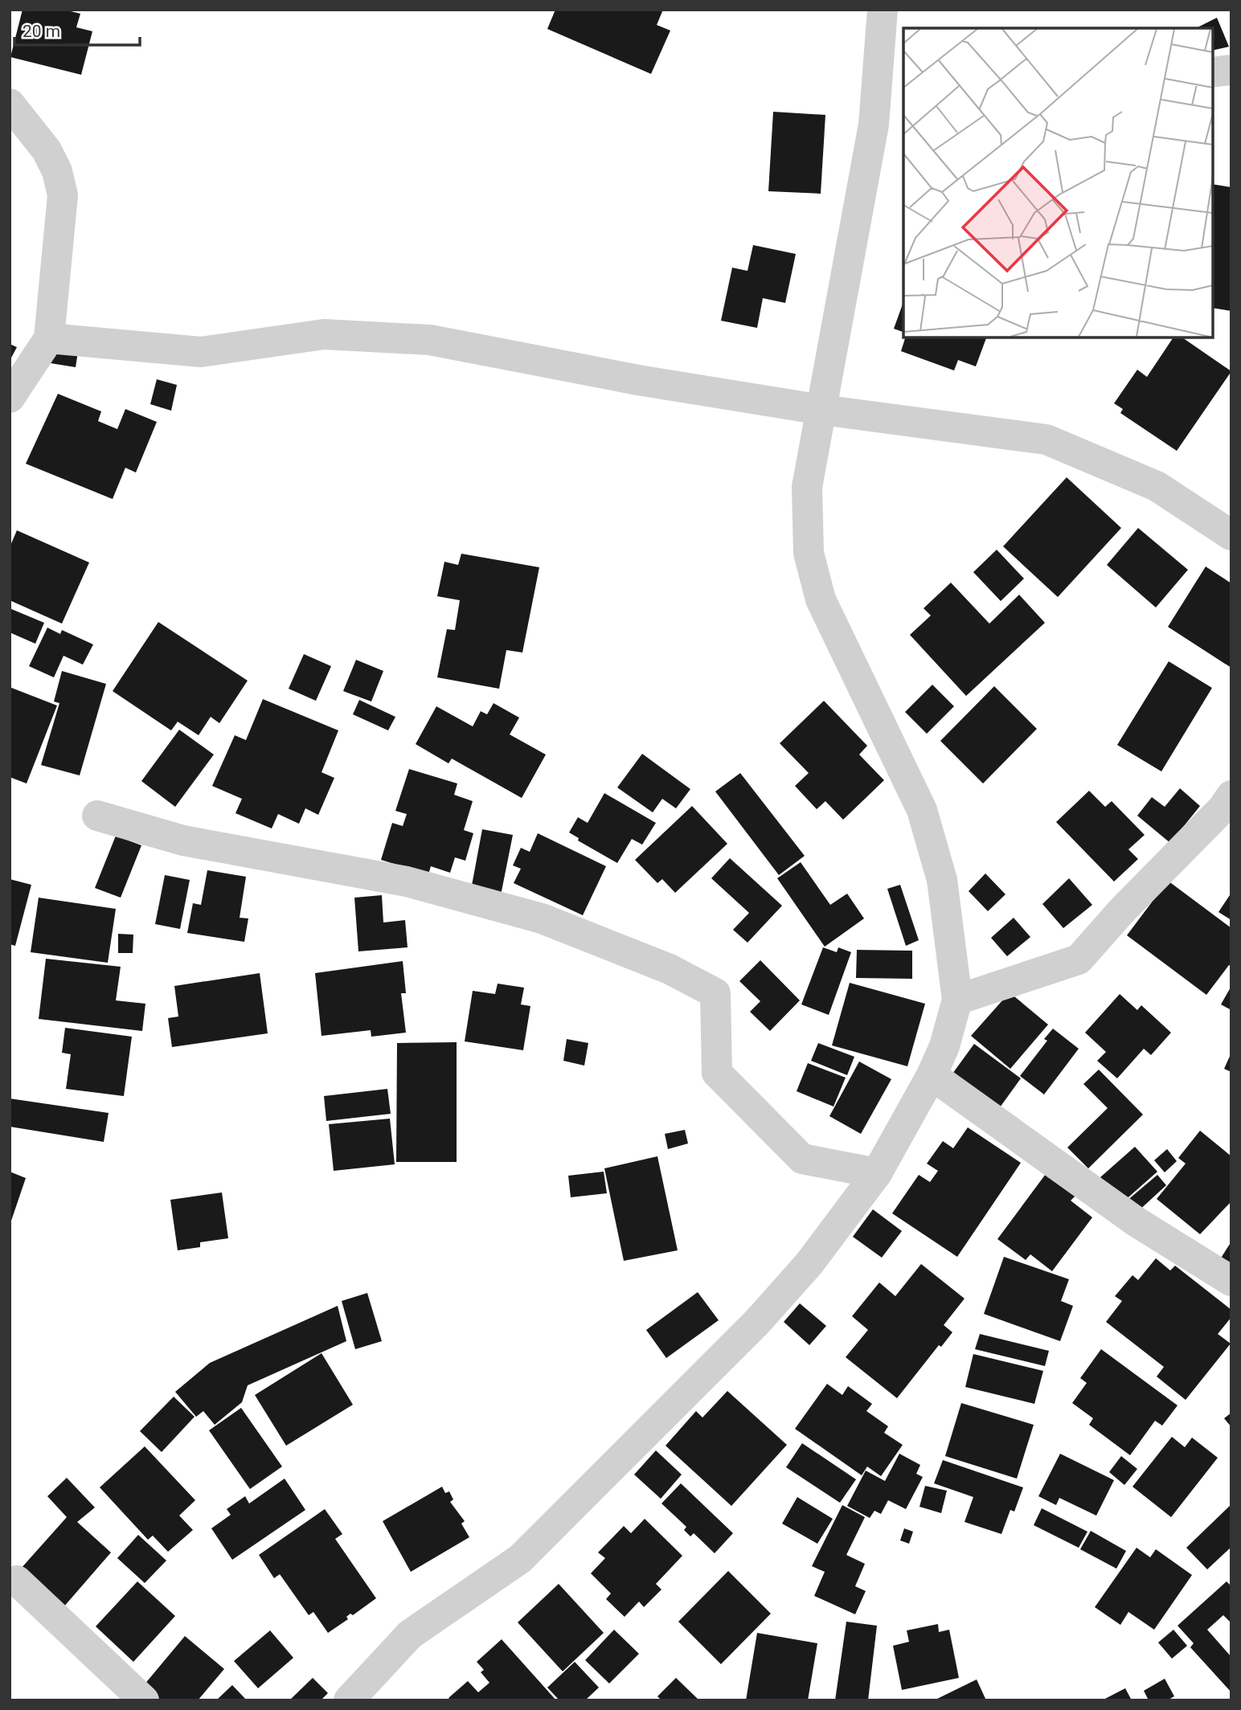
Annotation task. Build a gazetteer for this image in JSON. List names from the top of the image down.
{
  "scale_bar": "20 m"
}
